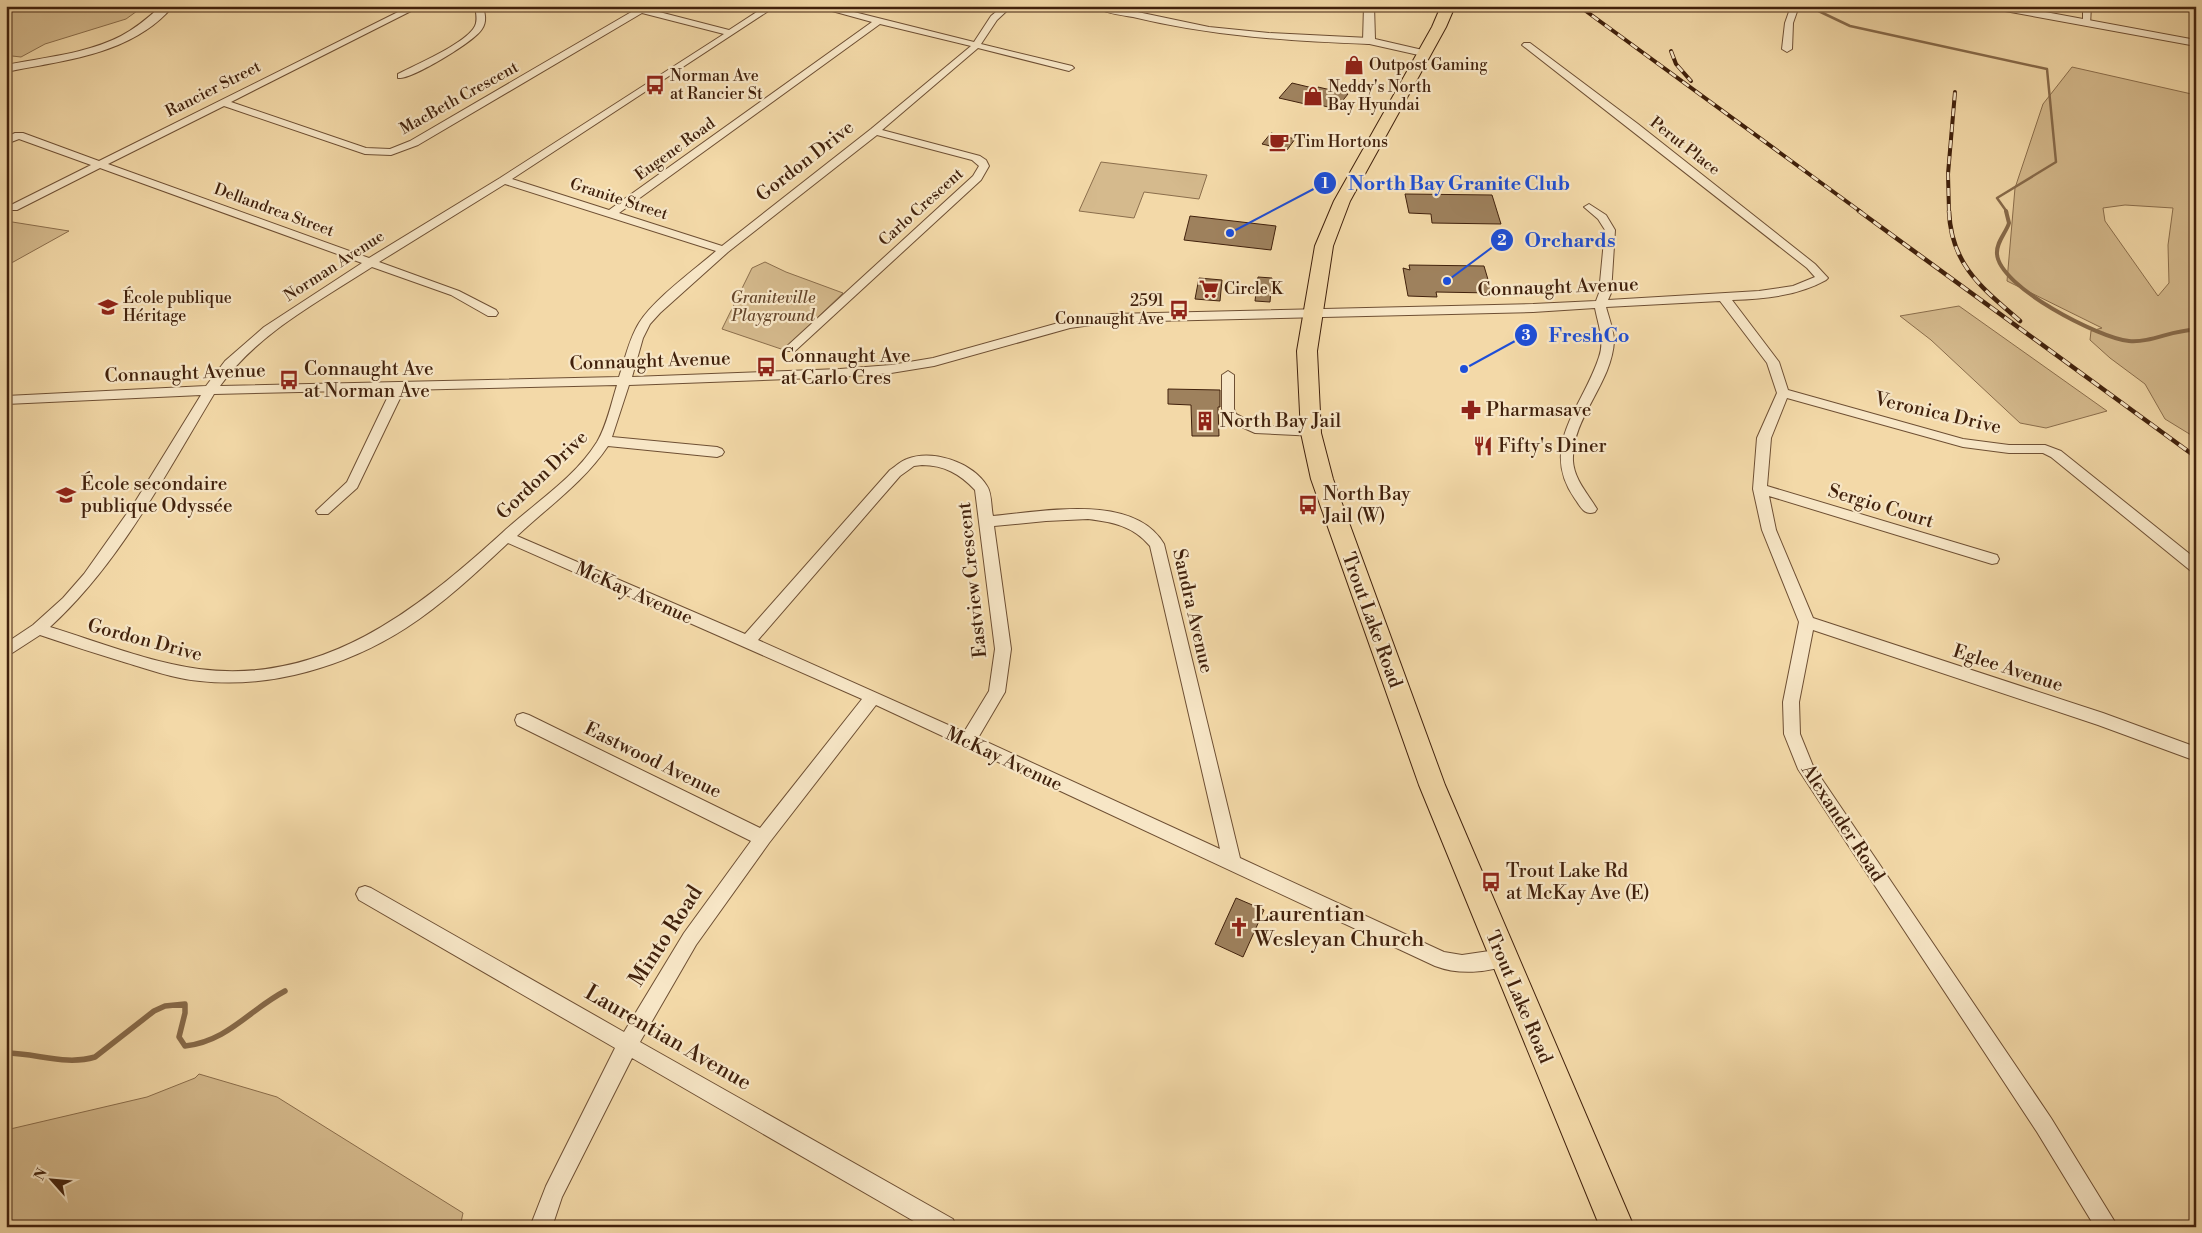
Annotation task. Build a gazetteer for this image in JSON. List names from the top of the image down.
{
  "streets": {
    "main road": ["Trout Lake Road"],
    "street": [
      "Rancier Street",
      "MacBeth Crescent",
      "Perut Place",
      "Eugene Road",
      "Gordon Drive",
      "Granite Street",
      "Carlo Crescent",
      "Dellandrea Street",
      "Norman Avenue",
      "Connaught Avenue",
      "Veronica Drive",
      "Sergio Court",
      "Eastview Crescent",
      "McKay Avenue",
      "Sandra Avenue",
      "Eglee Avenue",
      "Eastwood Avenue",
      "Alexander Road",
      "Minto Road",
      "Laurentian Avenue"
    ]
  },
  "crossings": [
    ["Rancier Street", "MacBeth Crescent"],
    ["Rancier Street", "Dellandrea Street"],
    ["Perut Place", "Connaught Avenue"],
    ["Eugene Road", "Granite Street"],
    ["Gordon Drive", "Granite Street"],
    ["Gordon Drive", "Carlo Crescent"],
    ["Gordon Drive", "Norman Avenue"],
    ["Gordon Drive", "Connaught Avenue"],
    ["Gordon Drive", "McKay Avenue"],
    ["Granite Street", "Norman Avenue"],
    ["Dellandrea Street", "Norman Avenue"],
    ["Norman Avenue", "Connaught Avenue"],
    ["Connaught Avenue", "Trout Lake Road"],
    ["Eastview Crescent", "McKay Avenue"],
    ["Eastview Crescent", "Sandra Avenue"],
    ["McKay Avenue", "Sandra Avenue"],
    ["McKay Avenue", "Trout Lake Road"],
    ["McKay Avenue", "Minto Road"],
    ["Eglee Avenue", "Alexander Road"],
    ["Eastwood Avenue", "Minto Road"],
    ["Minto Road", "Laurentian Avenue"]
  ],
  "parks": ["Graniteville Playground"],
  "places": {
    "shop": ["Outpost Gaming", "Neddy's North Bay Hyundai"],
    "bus stop": [
      "Norman Ave at Rancier St",
      "2591 Connaught Ave",
      "Connaught Ave at Carlo Cres",
      "Connaught Ave at Norman Ave",
      "North Bay Jail (W)",
      "Trout Lake Rd at McKay Ave (E)"
    ],
    "cafe": ["Tim Hortons"],
    "other": ["North Bay Granite Club", "Orchards", "FreshCo"],
    "supermarket": ["Circle K"],
    "school or university": ["École publique Héritage", "École secondaire publique Odyssée"],
    "pharmacy": ["Pharmasave"],
    "building": ["North Bay Jail"],
    "restaurant": ["Fifty's Diner"],
    "church": ["Laurentian Wesleyan Church"]
  },
  "north": "top left"
}
